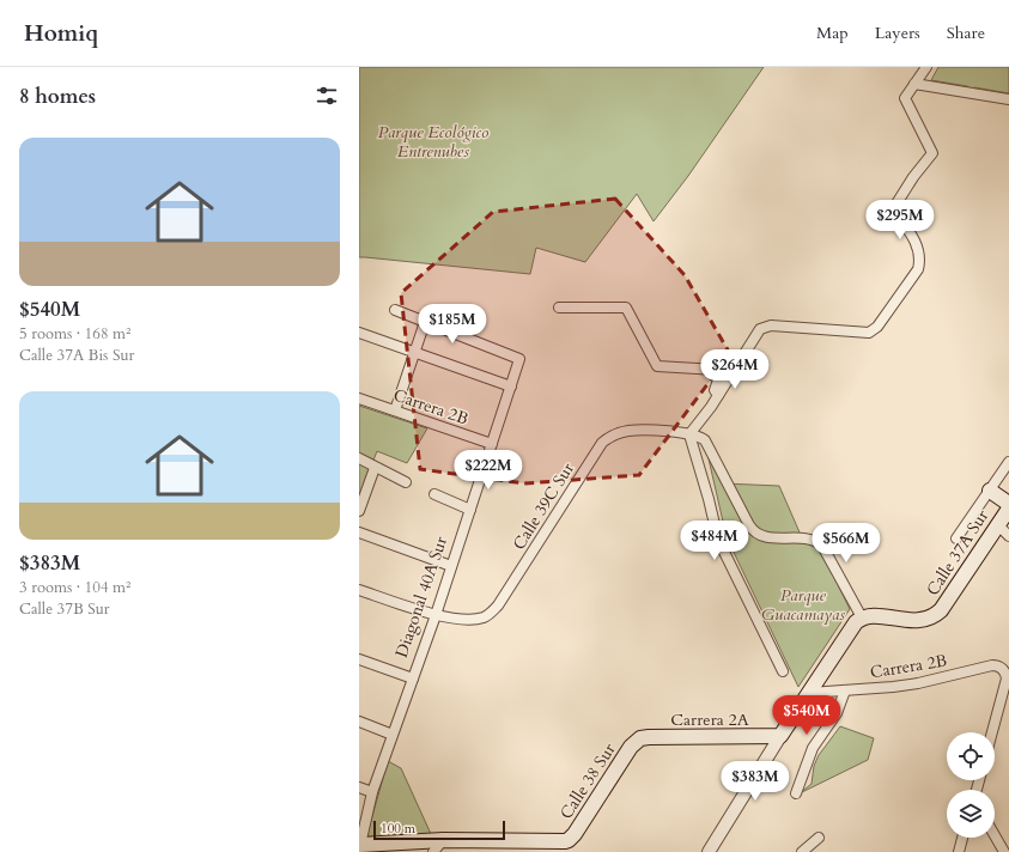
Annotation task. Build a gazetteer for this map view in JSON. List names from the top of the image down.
{
  "streets": {
    "main road": ["Calle 37A Sur", "Carrera 2A", "Calle 38 Sur"],
    "street": ["Carrera 2B", "Calle 39C Sur", "Diagonal 40A Sur"]
  },
  "crossings": [
    ["Carrera 2B", "Diagonal 40A Sur"],
    ["Calle 39C Sur", "Diagonal 40A Sur"],
    ["Carrera 2A", "Calle 38 Sur"]
  ],
  "parks": ["Parque Ecológico Entrenubes", "Parque Guacamayas"],
  "scale_bar": "100 m",
  "page": {
    "header": "Homiq",
    "nav": ["Map", "Layers", "Share"],
    "heading": "8 homes",
    "list": [
      {
        "name": "$540M",
        "note": "5 rooms · 168 m² · Calle 37A Bis Sur"
      },
      {
        "name": "$383M",
        "note": "3 rooms · 104 m² · Calle 37B Sur"
      }
    ],
    "price": [
      "$295M",
      "$185M",
      "$264M",
      "$222M",
      "$484M",
      "$566M",
      "$540M",
      "$383M"
    ],
    "scale": "100 m"
  }
}
